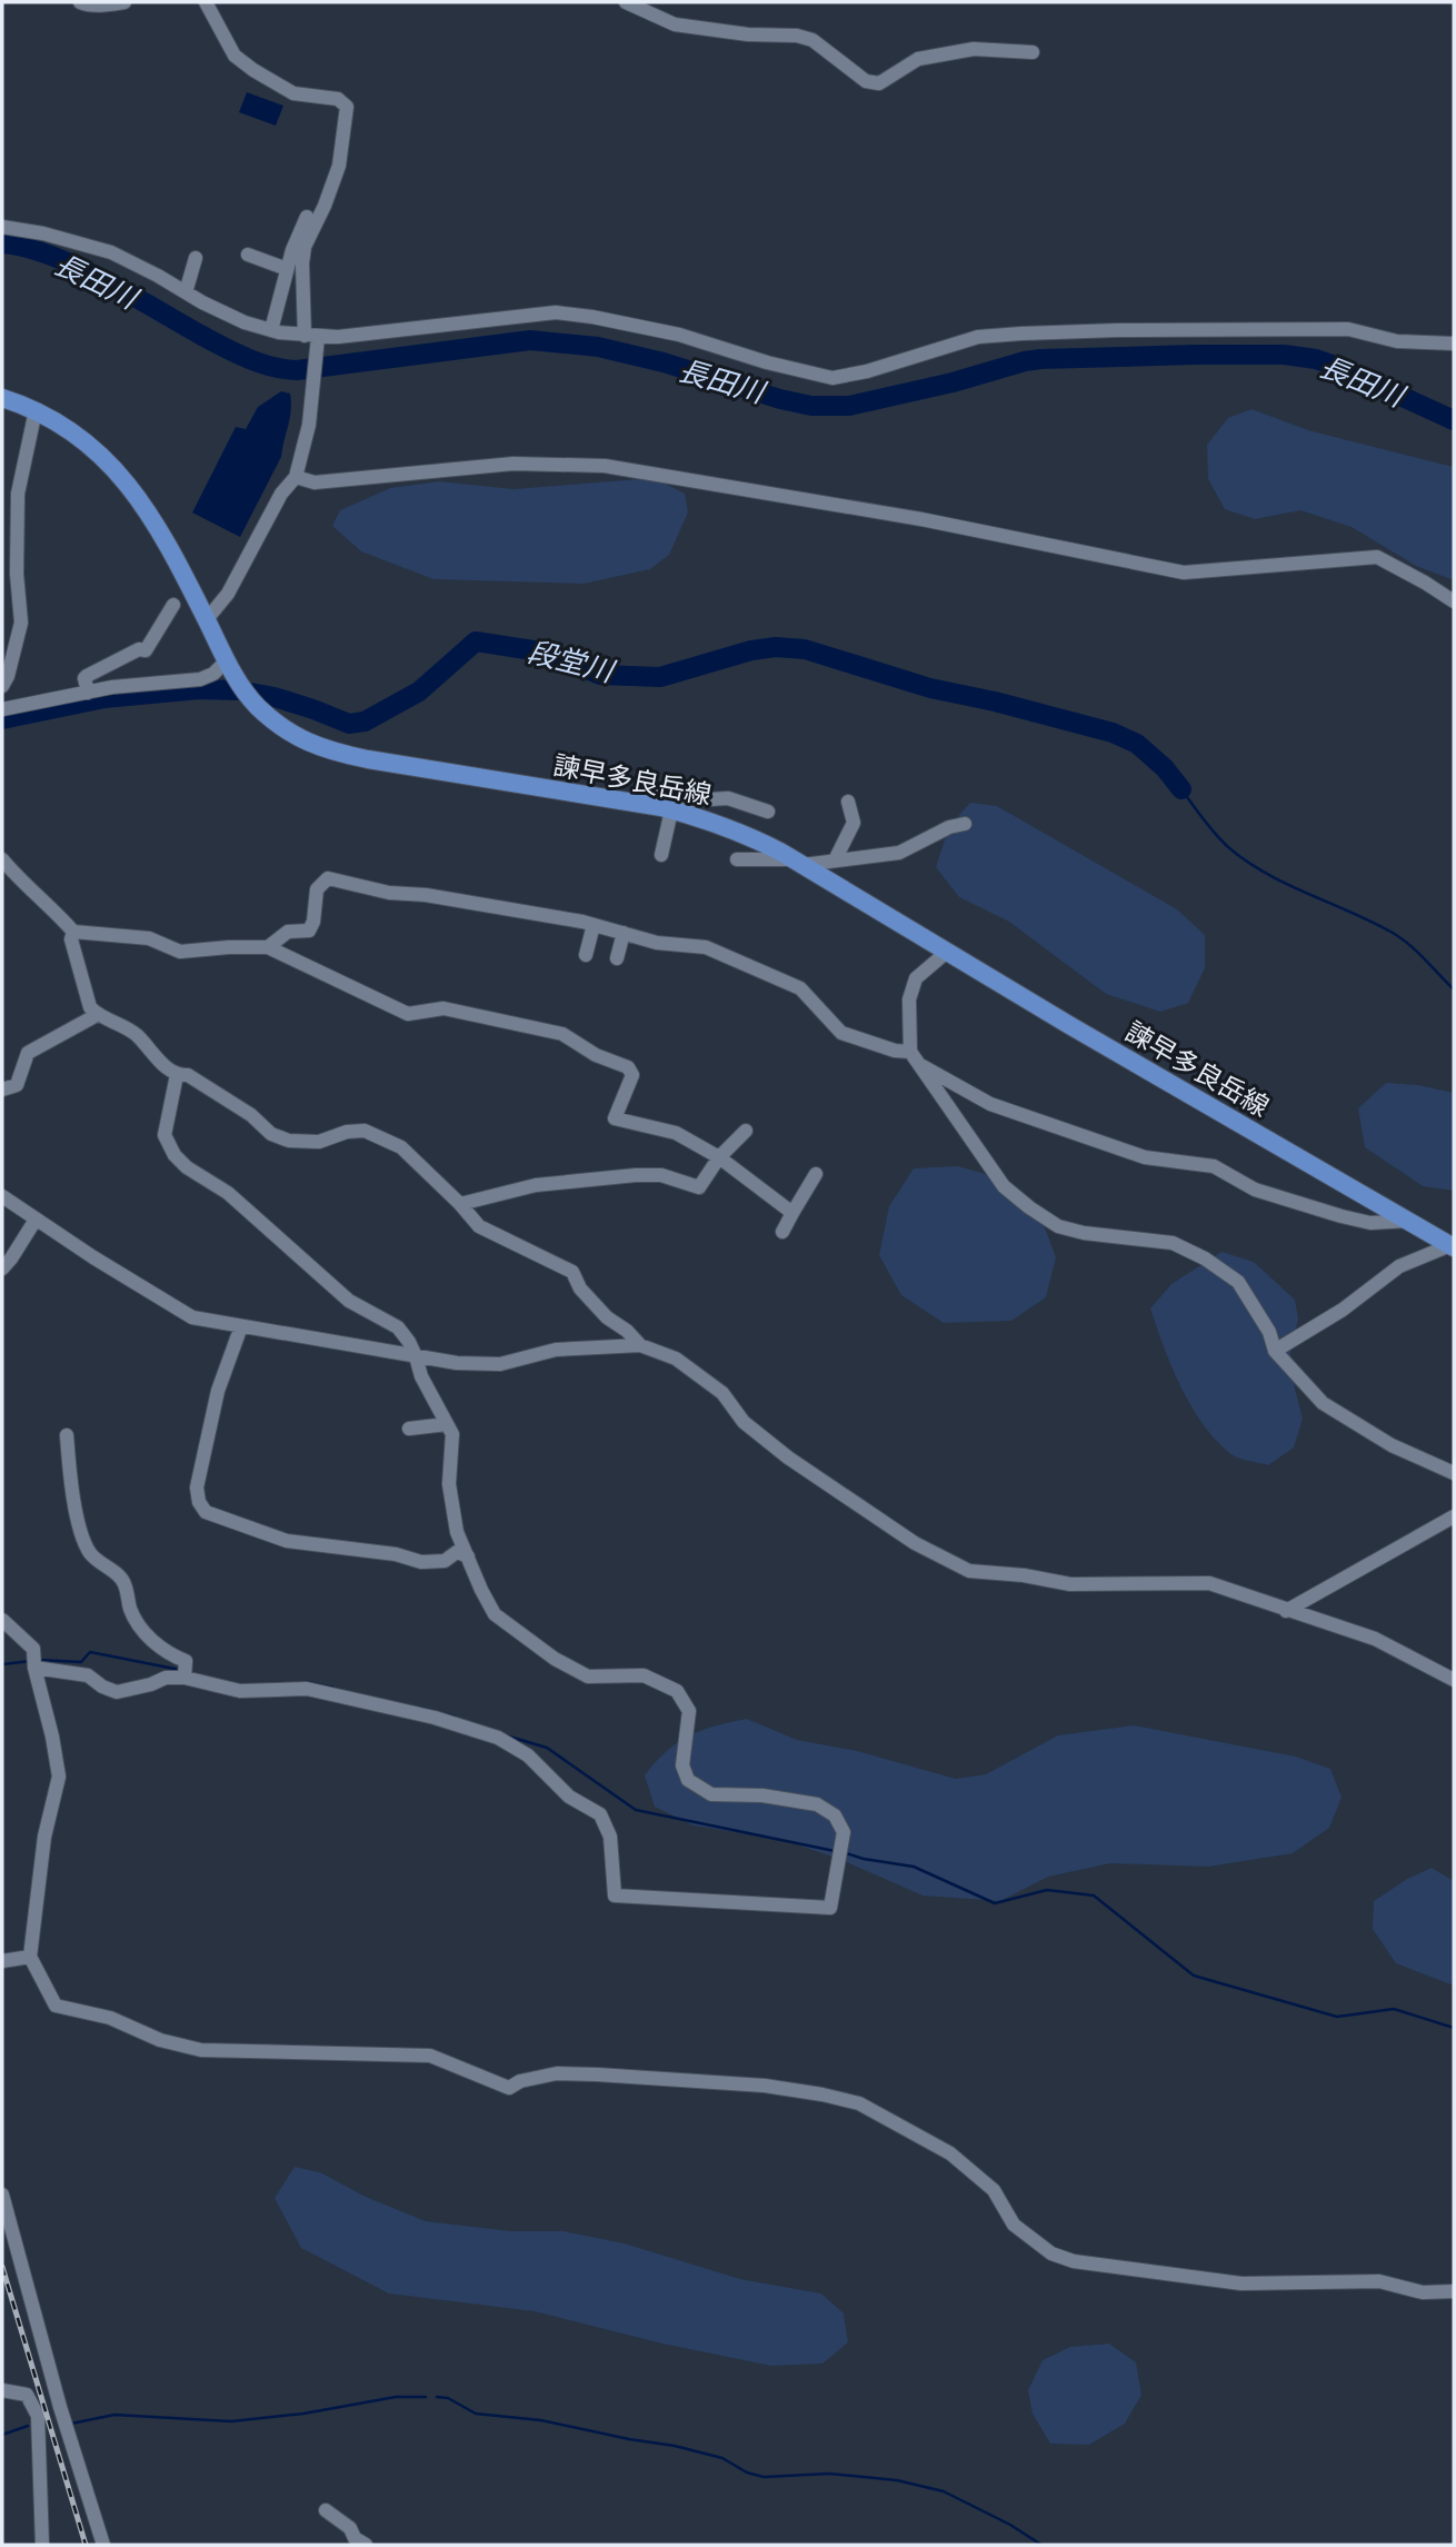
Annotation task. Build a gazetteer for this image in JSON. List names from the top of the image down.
{
  "streets": {
    "main road": ["諫早多良岳線"]
  },
  "water": ["長田川", "段堂川"]
}
